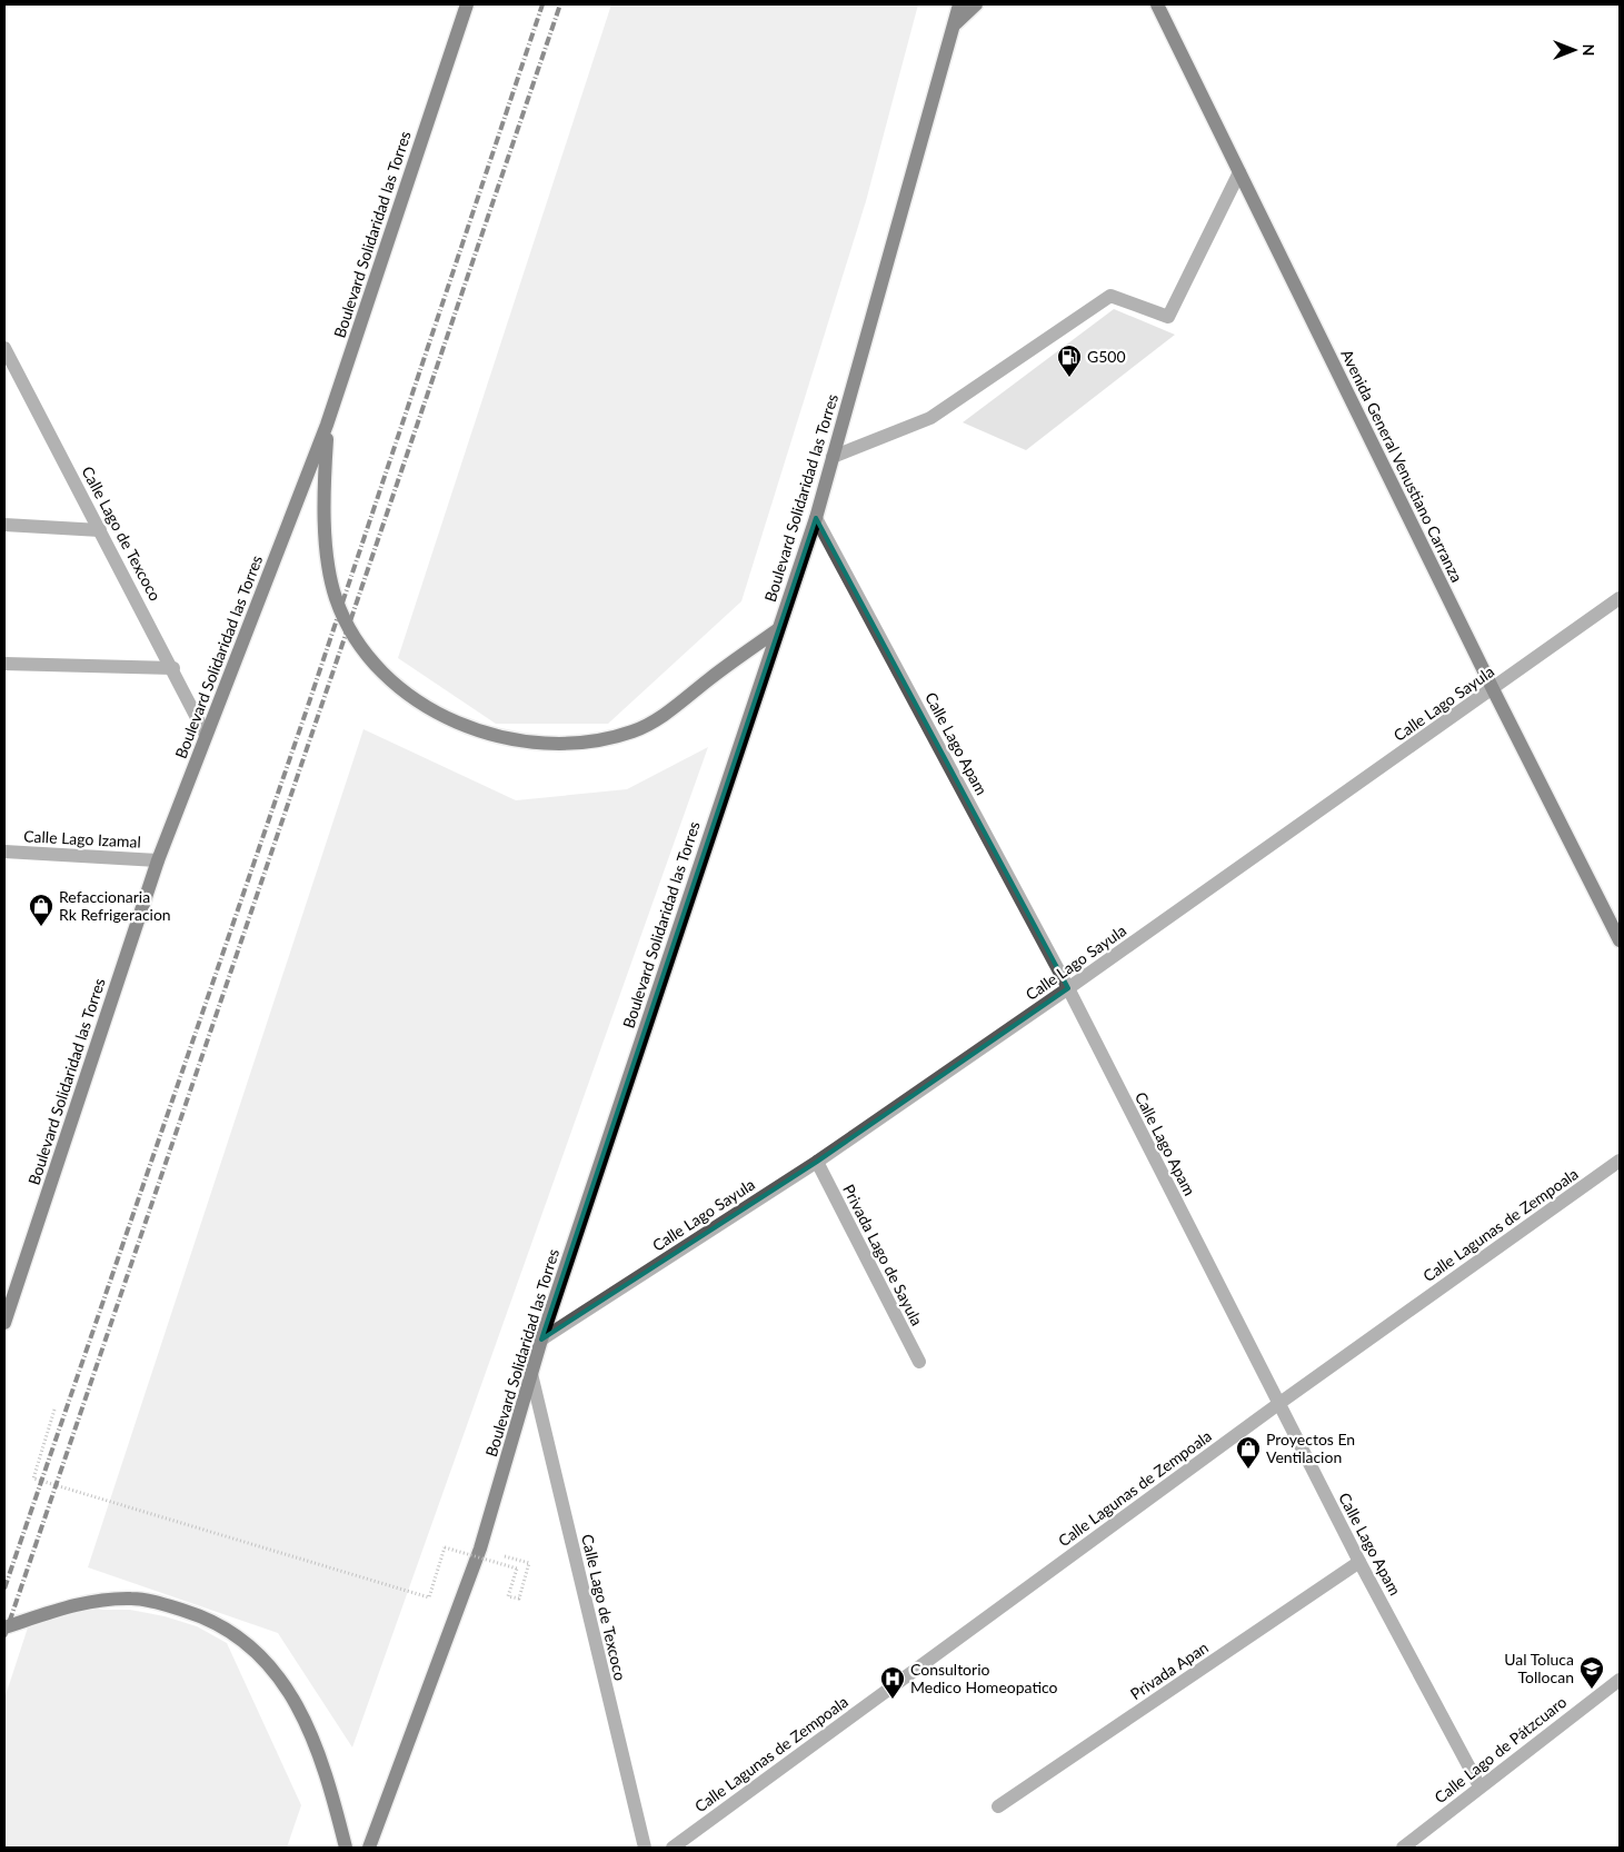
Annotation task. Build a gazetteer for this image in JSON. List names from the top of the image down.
{
  "streets": {
    "main road": ["Boulevard Solidaridad las Torres", "Avenida General Venustiano Carranza"],
    "street": [
      "Calle Lago de Texcoco",
      "Calle Lago Sayula",
      "Calle Lago Apam",
      "Calle Lago Izamal",
      "Calle Lagunas de Zempoala",
      "Privada Lago de Sayula",
      "Privada Apan",
      "Calle Lago de Pátzcuaro"
    ]
  },
  "crossings": [
    ["Boulevard Solidaridad las Torres", "Calle Lago de Texcoco"],
    ["Boulevard Solidaridad las Torres", "Calle Lago Sayula"],
    ["Boulevard Solidaridad las Torres", "Calle Lago Apam"],
    ["Boulevard Solidaridad las Torres", "Calle Lago Izamal"],
    ["Avenida General Venustiano Carranza", "Calle Lago Sayula"],
    ["Calle Lago Sayula", "Calle Lago Apam"],
    ["Calle Lago Sayula", "Privada Lago de Sayula"],
    ["Calle Lago Apam", "Calle Lagunas de Zempoala"],
    ["Calle Lago Apam", "Privada Apan"],
    ["Calle Lago Apam", "Calle Lago de Pátzcuaro"]
  ],
  "places": {
    "fuel station": ["G500"],
    "shop": ["Refaccionaria Rk Refrigeracion", "Proyectos En Ventilacion"],
    "school or university": ["Ual Toluca Tollocan"],
    "hospital": ["Consultorio Medico Homeopatico"]
  },
  "north": "right"
}
